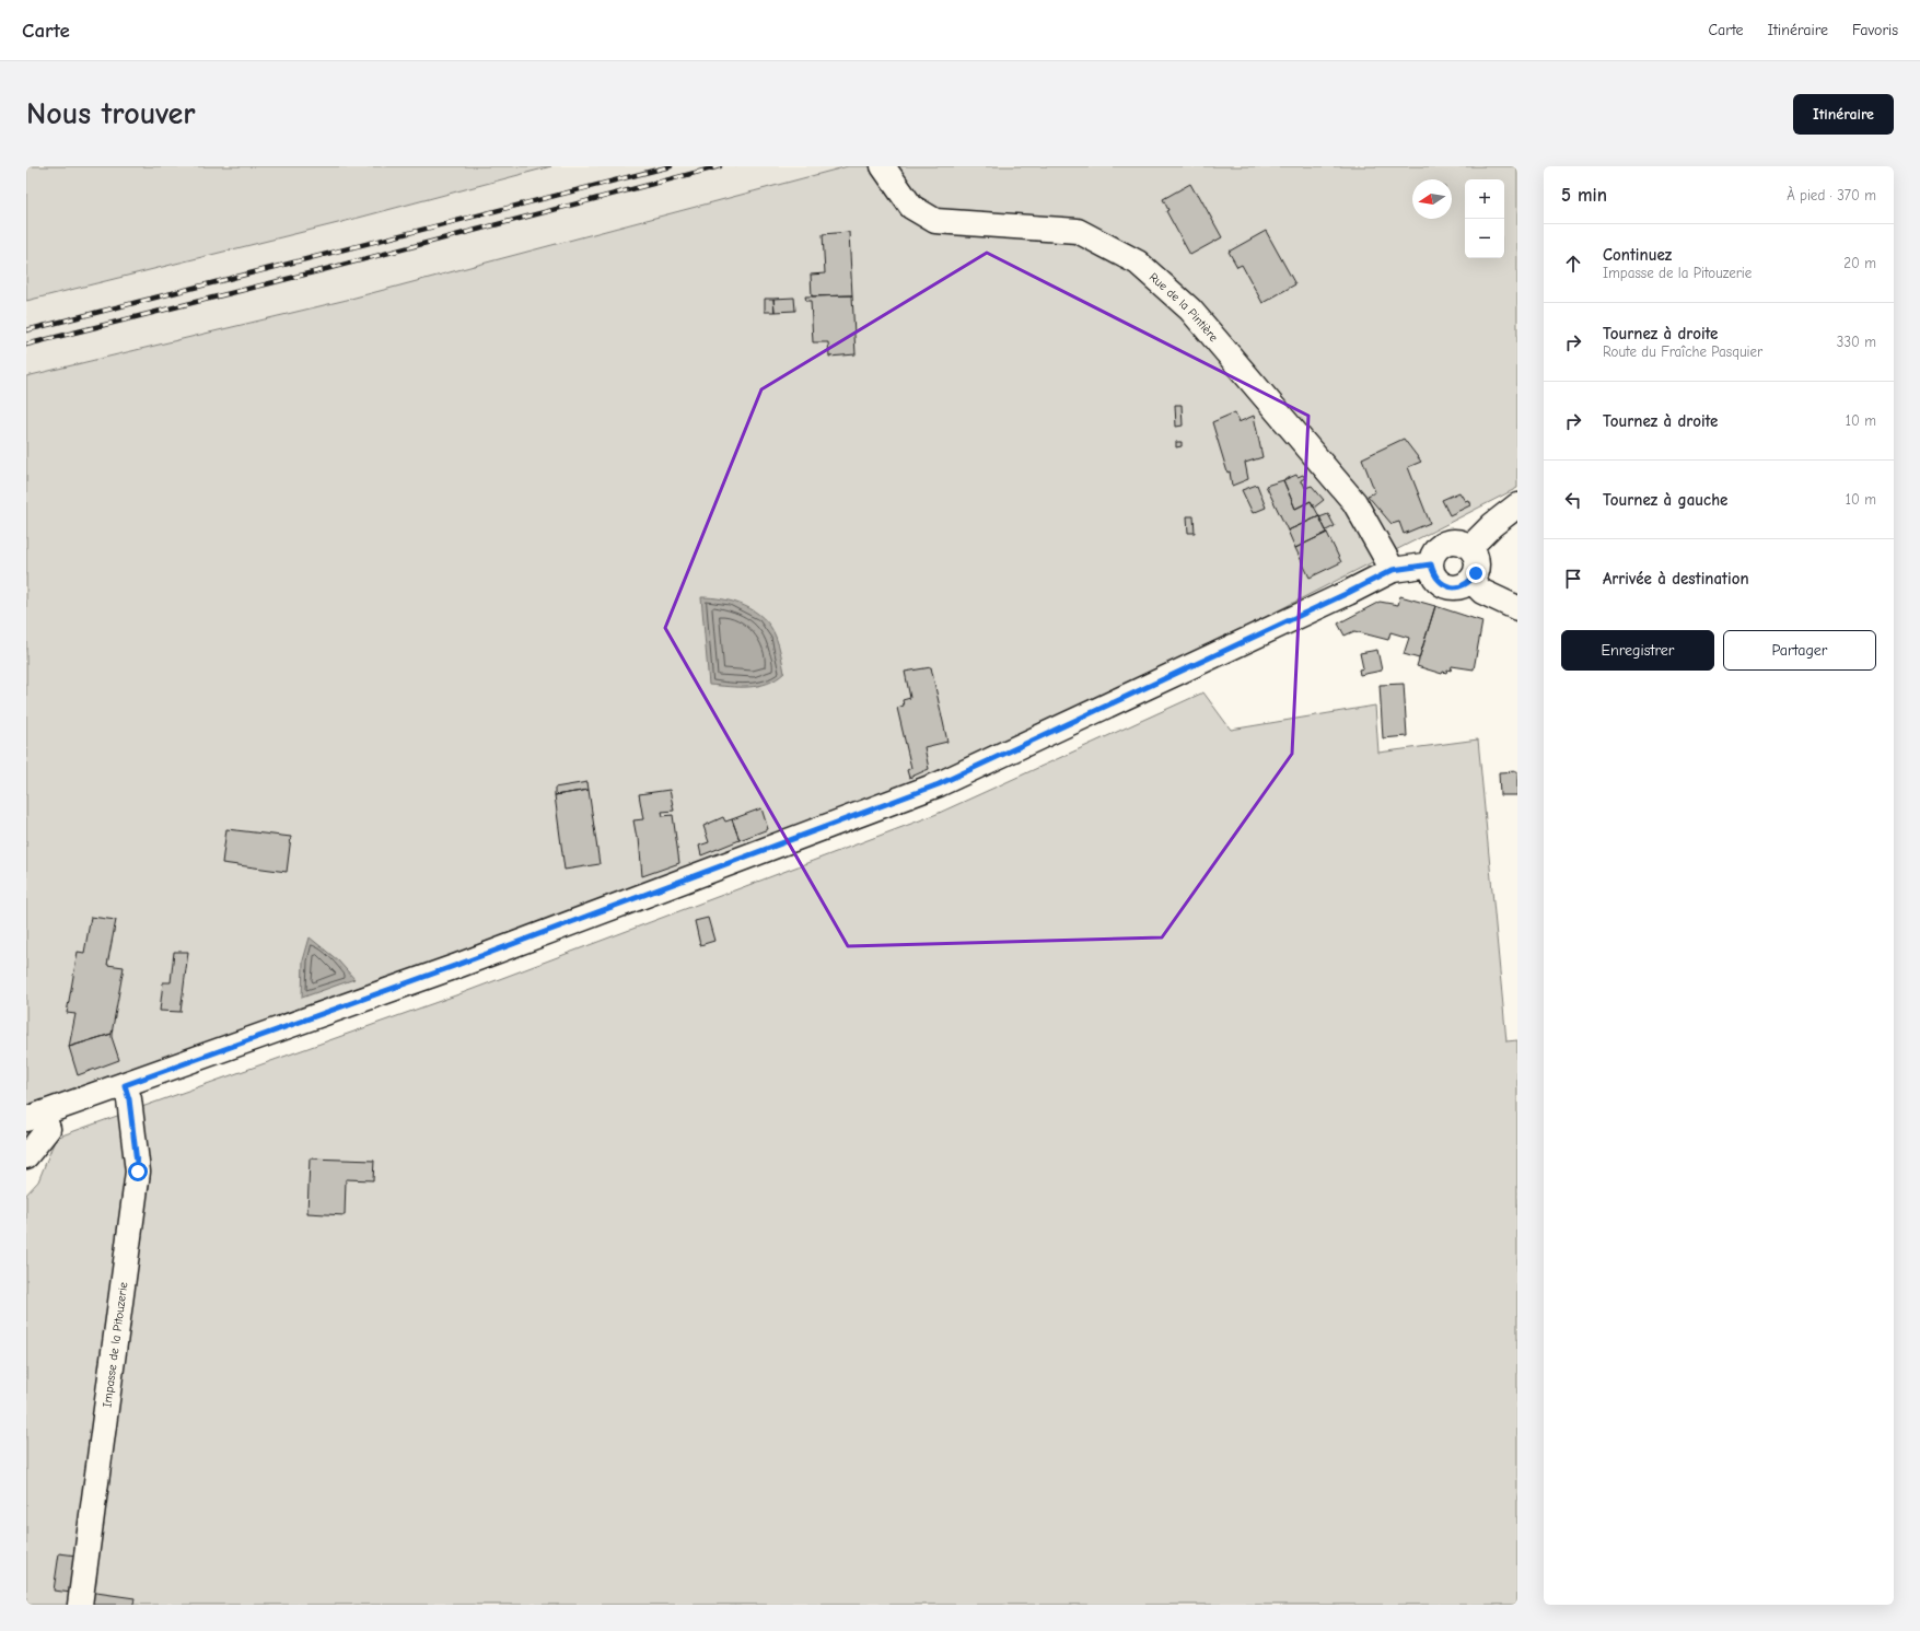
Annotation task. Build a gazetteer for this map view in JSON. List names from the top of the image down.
{
  "streets": {
    "main road": ["Rue de la Pintière", "Impasse de la Pitouzerie"]
  },
  "north": "left",
  "page": {
    "header": "Carte",
    "nav": ["Carte", "Itinéraire", "Favoris"],
    "buttons": [
      "Itinéraire",
      ["Enregistrer", "Partager"]
    ],
    "title": "Nous trouver",
    "heading": ["5 min", "À pied · 370 m"],
    "map_buttons": ["+", "−"],
    "list": [
      ["Continuez", "Impasse de la Pitouzerie", "20 m"],
      ["Tournez à droite", "Route du Fraîche Pasquier", "330 m"],
      ["Tournez à droite", "10 m"],
      ["Tournez à gauche", "10 m"],
      "Arrivée à destination"
    ]
  }
}
